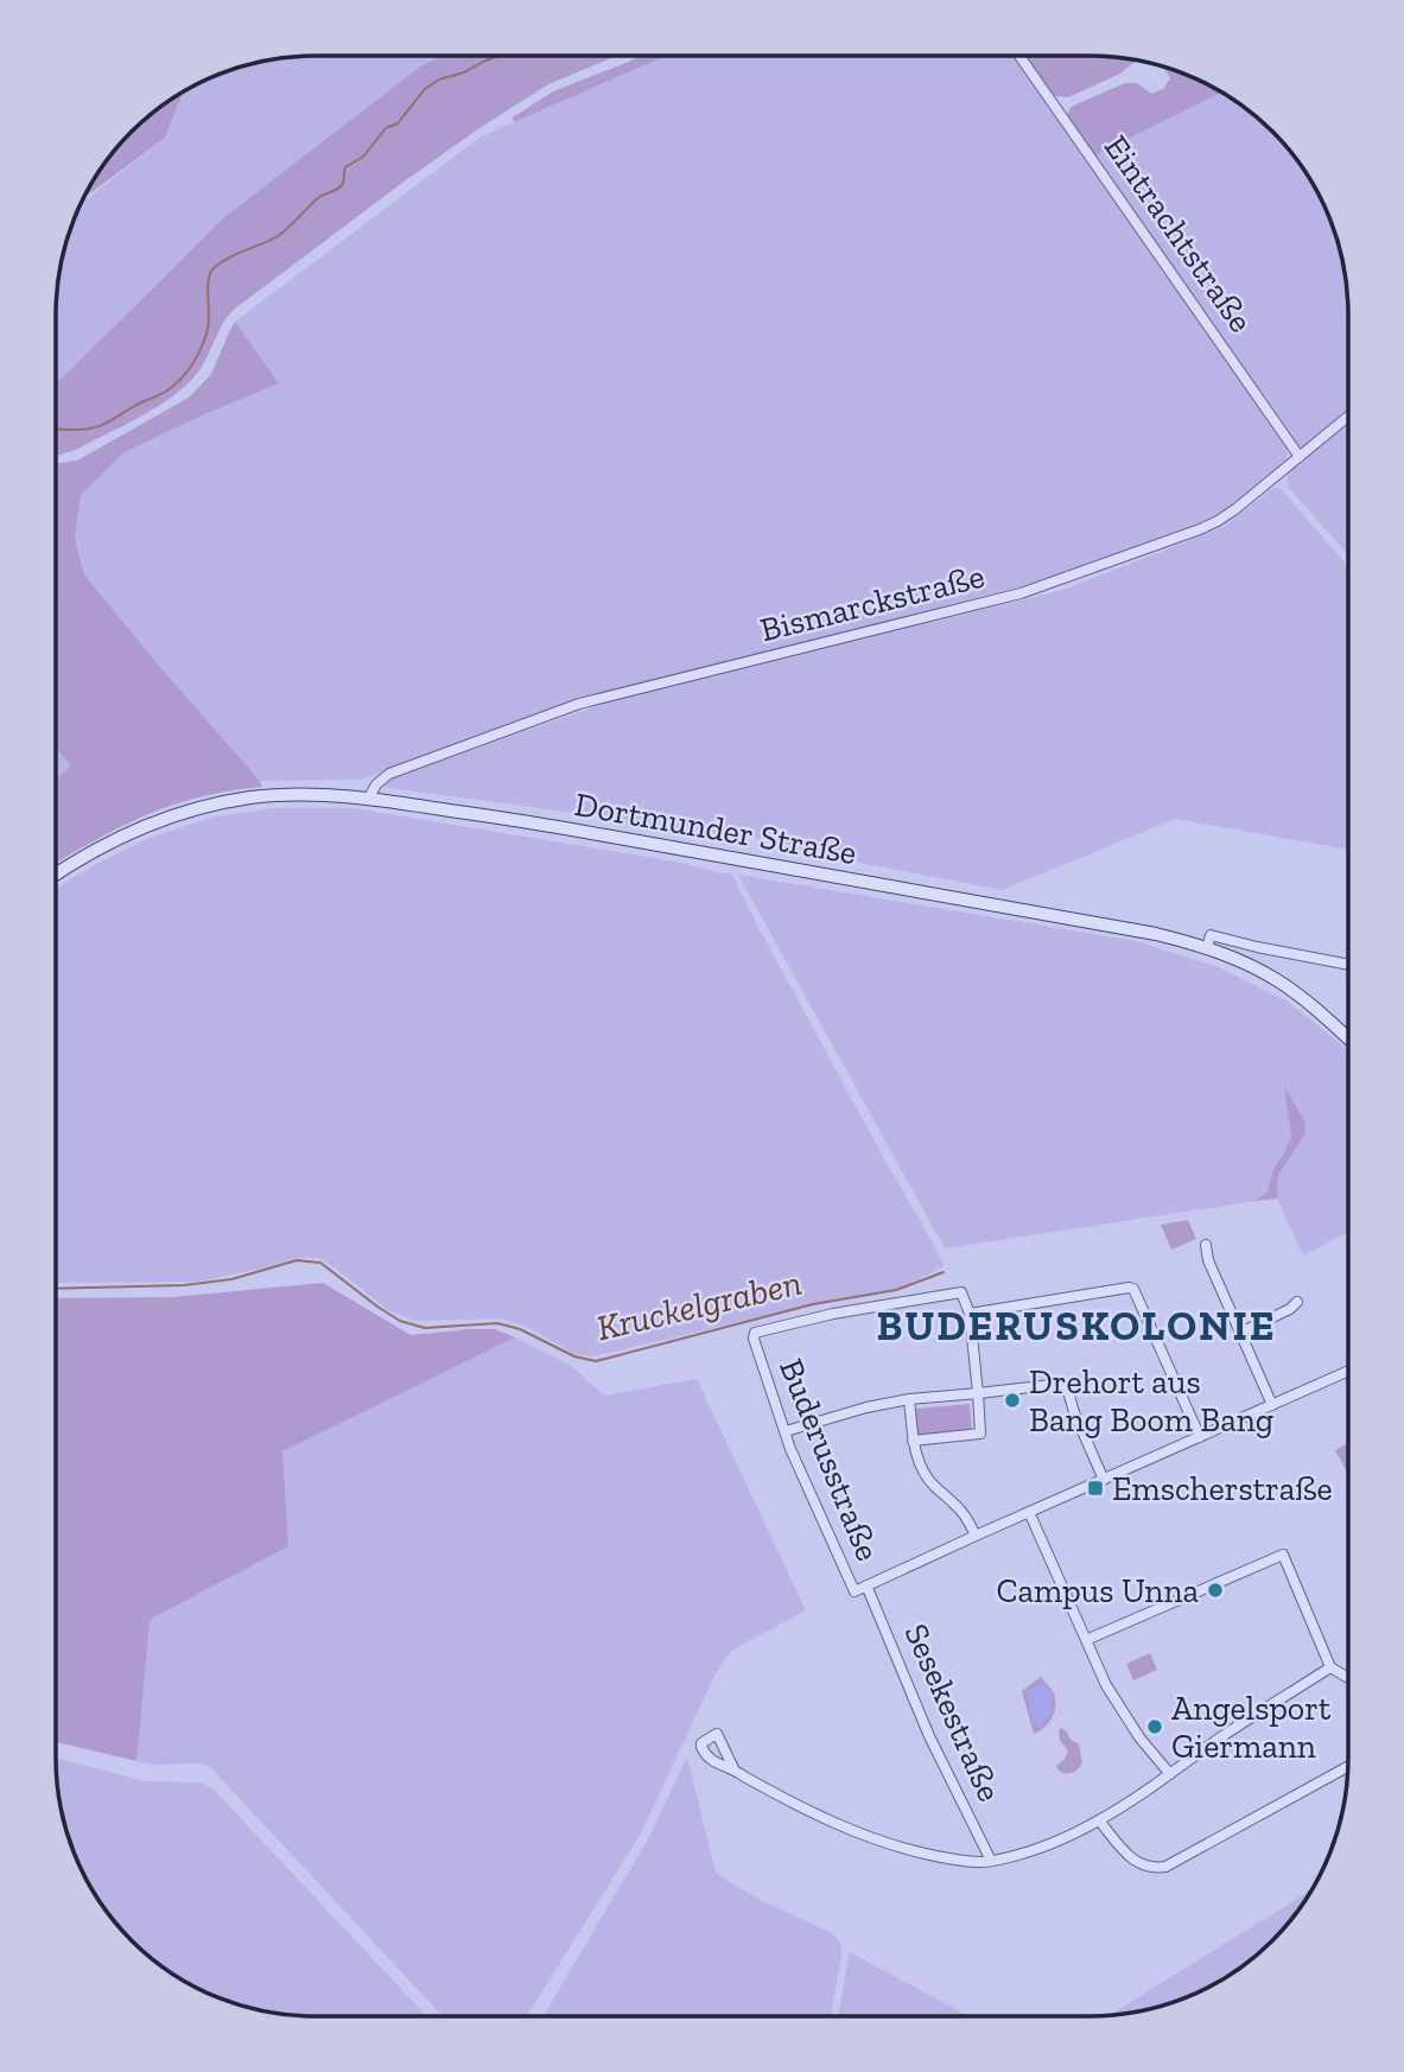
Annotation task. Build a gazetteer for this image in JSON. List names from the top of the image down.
{
  "streets": {
    "main road": ["Dortmunder Straße"],
    "street": [
      "Eintrachtstraße",
      "Bismarckstraße",
      "Buderusstraße",
      "Sesekestraße"
    ]
  },
  "crossings": [
    ["Eintrachtstraße", "Bismarckstraße"],
    ["Bismarckstraße", "Dortmunder Straße"],
    ["Buderusstraße", "Sesekestraße"]
  ],
  "districts": ["BUDERUSKOLONIE"],
  "water": ["Kruckelgraben"],
  "places": {
    "other": ["Drehort aus Bang Boom Bang", "Campus Unna", "Angelsport Giermann"],
    "transit": ["Emscherstraße"]
  }
}
